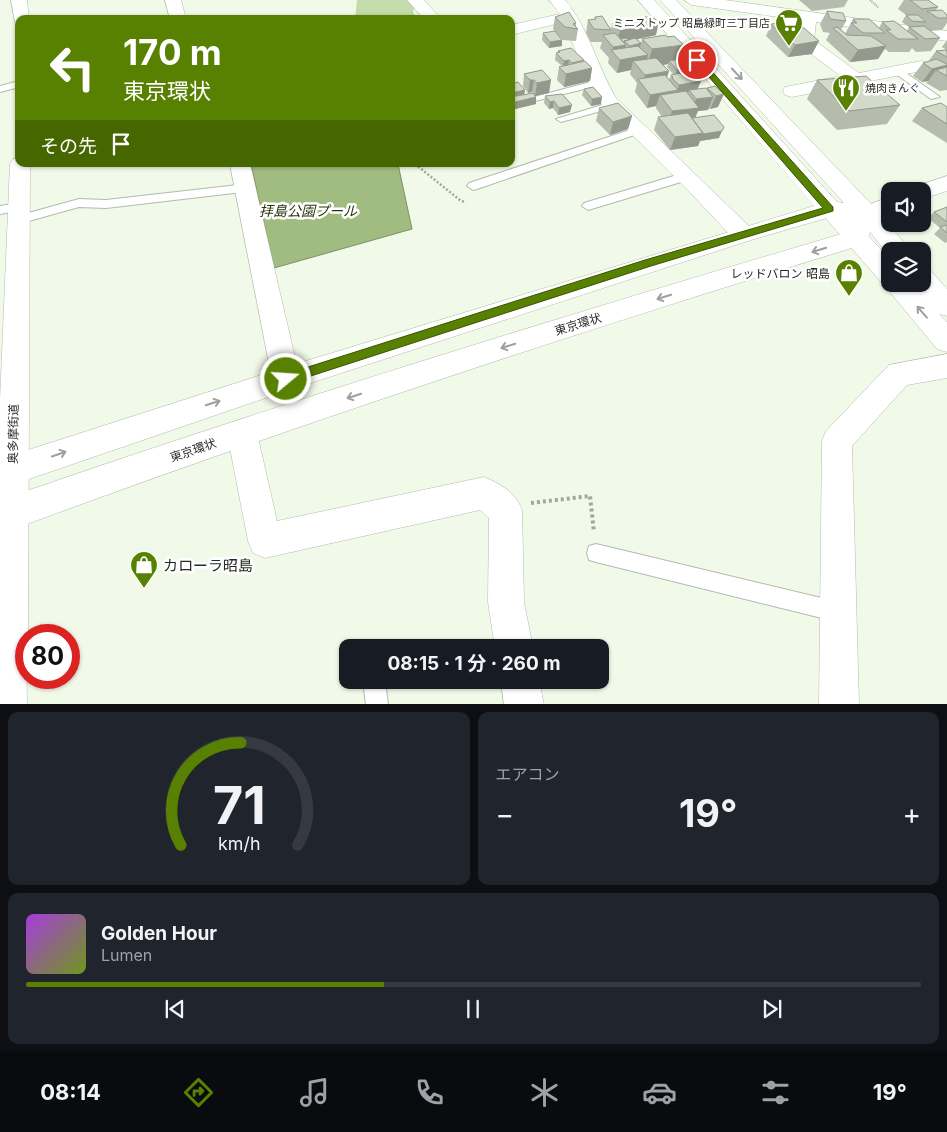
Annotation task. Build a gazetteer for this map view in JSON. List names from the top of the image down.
{
  "streets": {
    "main road": ["東京環状", "奥多摩街道"]
  },
  "crossings": [
    ["東京環状", "奥多摩街道"]
  ],
  "water": ["拝島公園プール"],
  "places": {
    "supermarket": ["ミニストップ 昭島緑町三丁目店"],
    "restaurant": ["焼肉きんぐ"],
    "shop": ["レッドバロン 昭島", "カローラ昭島"]
  },
  "page": {
    "turn": ["170 m", "東京環状"],
    "then": "その先",
    "limit": "80",
    "trip": "08:15 · 1 分 · 260 m",
    "tile": "エアコン",
    "heat": ["−", "19°", "+"],
    "song": ["Golden Hour", "Lumen"],
    "tabs": ["08:14", "19°"],
    "gauge": ["71", "km/h"]
  }
}
